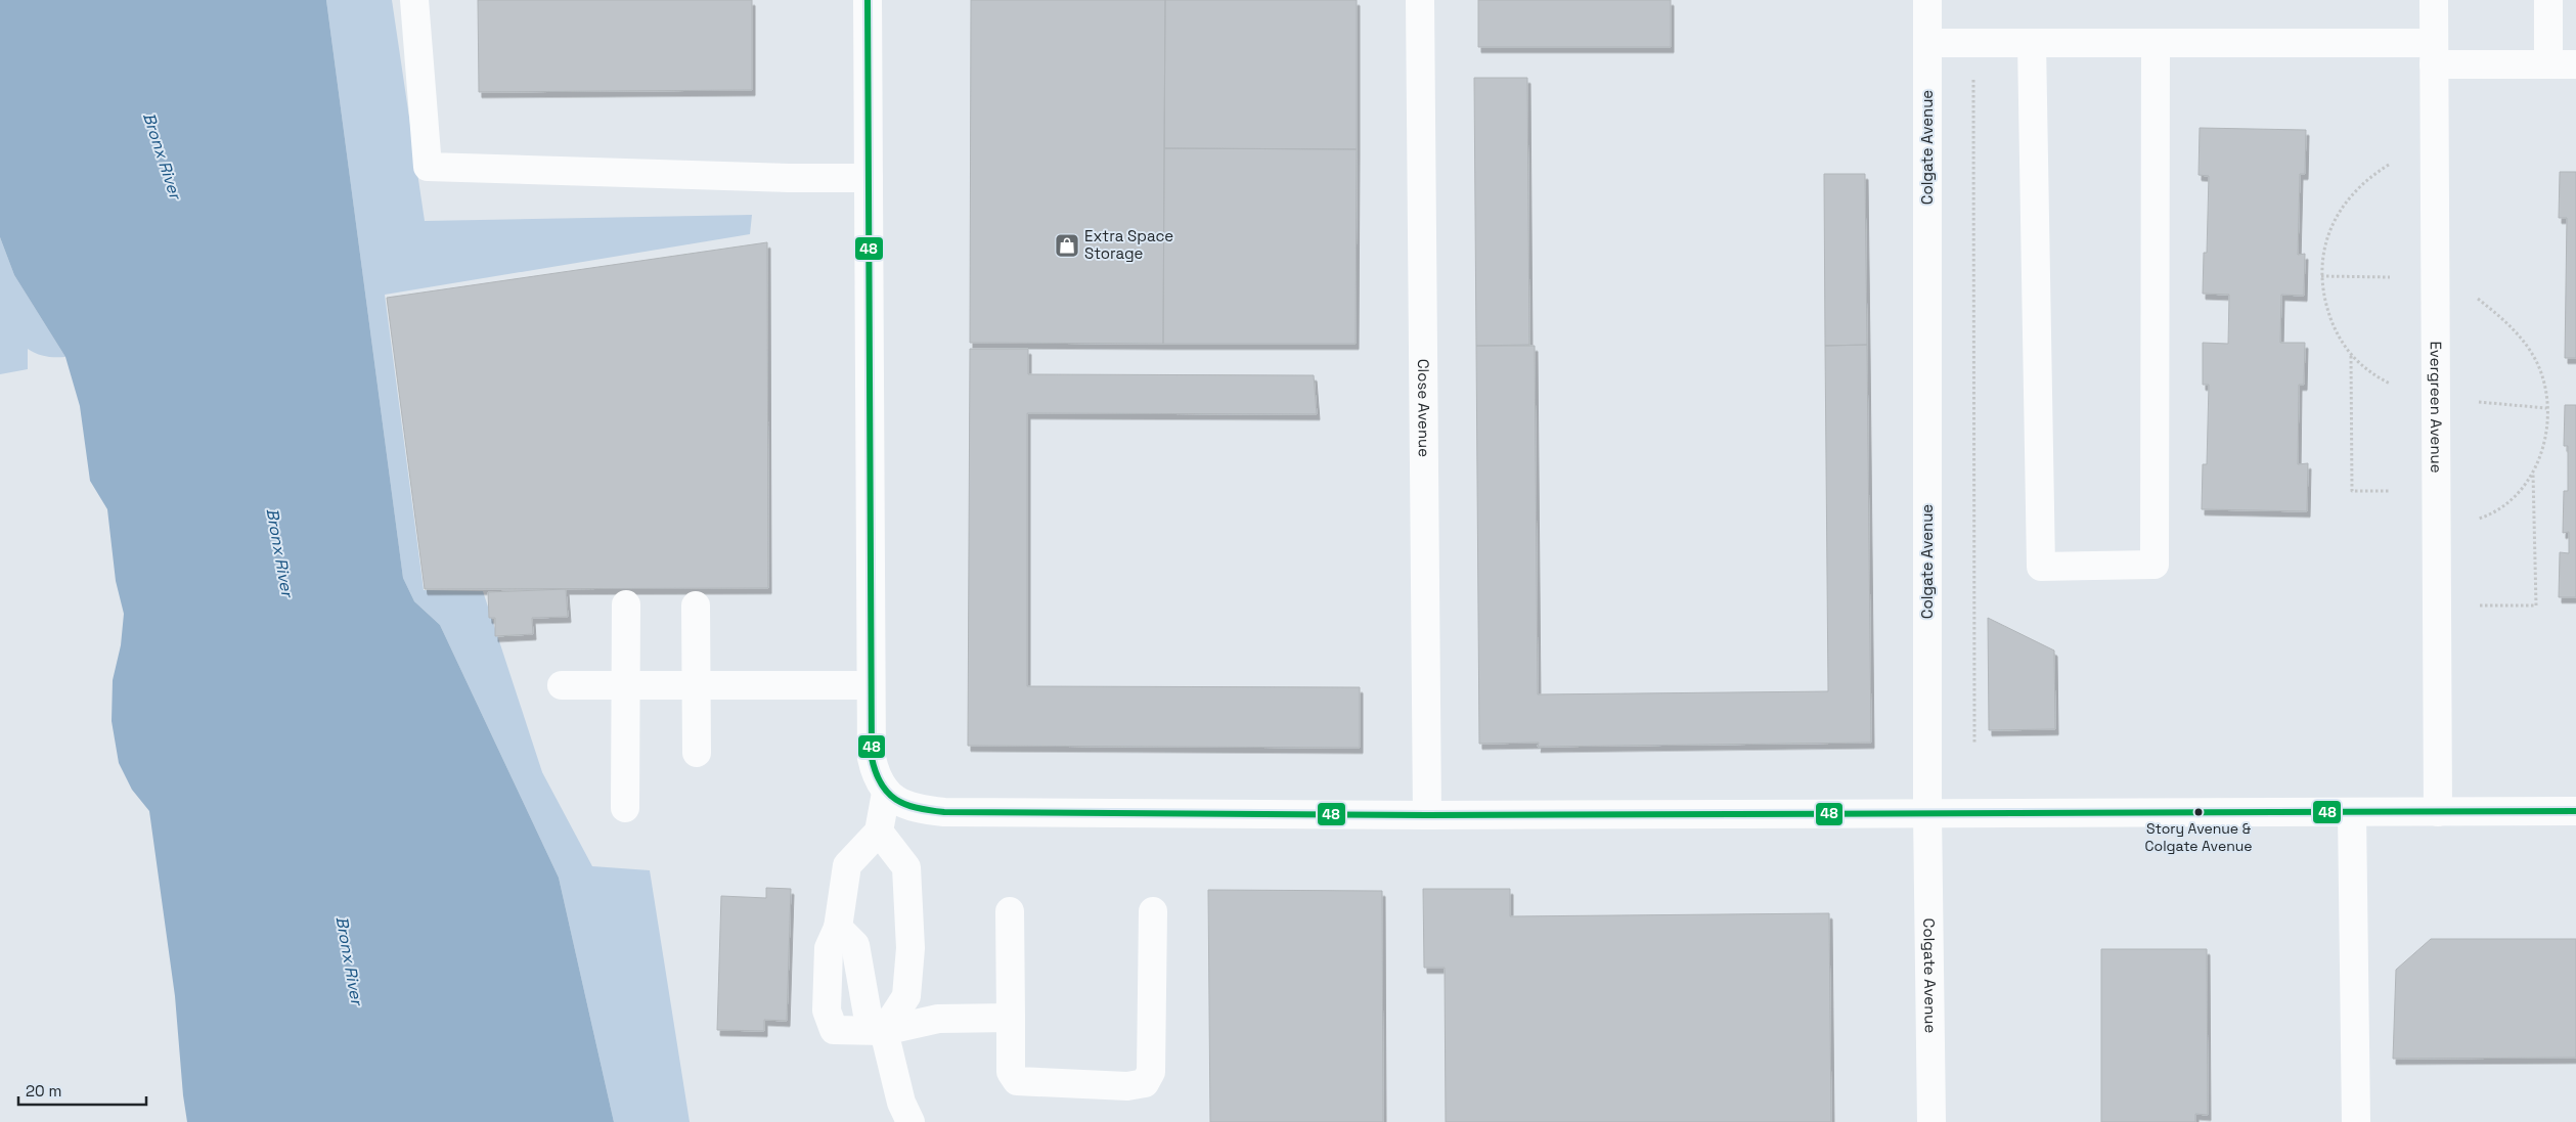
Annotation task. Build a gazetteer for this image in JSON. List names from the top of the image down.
{
  "streets": {
    "street": ["Colgate Avenue", "Evergreen Avenue", "Close Avenue"]
  },
  "water": ["Bronx River"],
  "places": {
    "shop": ["Extra Space Storage"],
    "other": ["Story Avenue & Colgate Avenue"]
  },
  "lines": ["transit line 48"],
  "scale_bar": "20 m"
}
